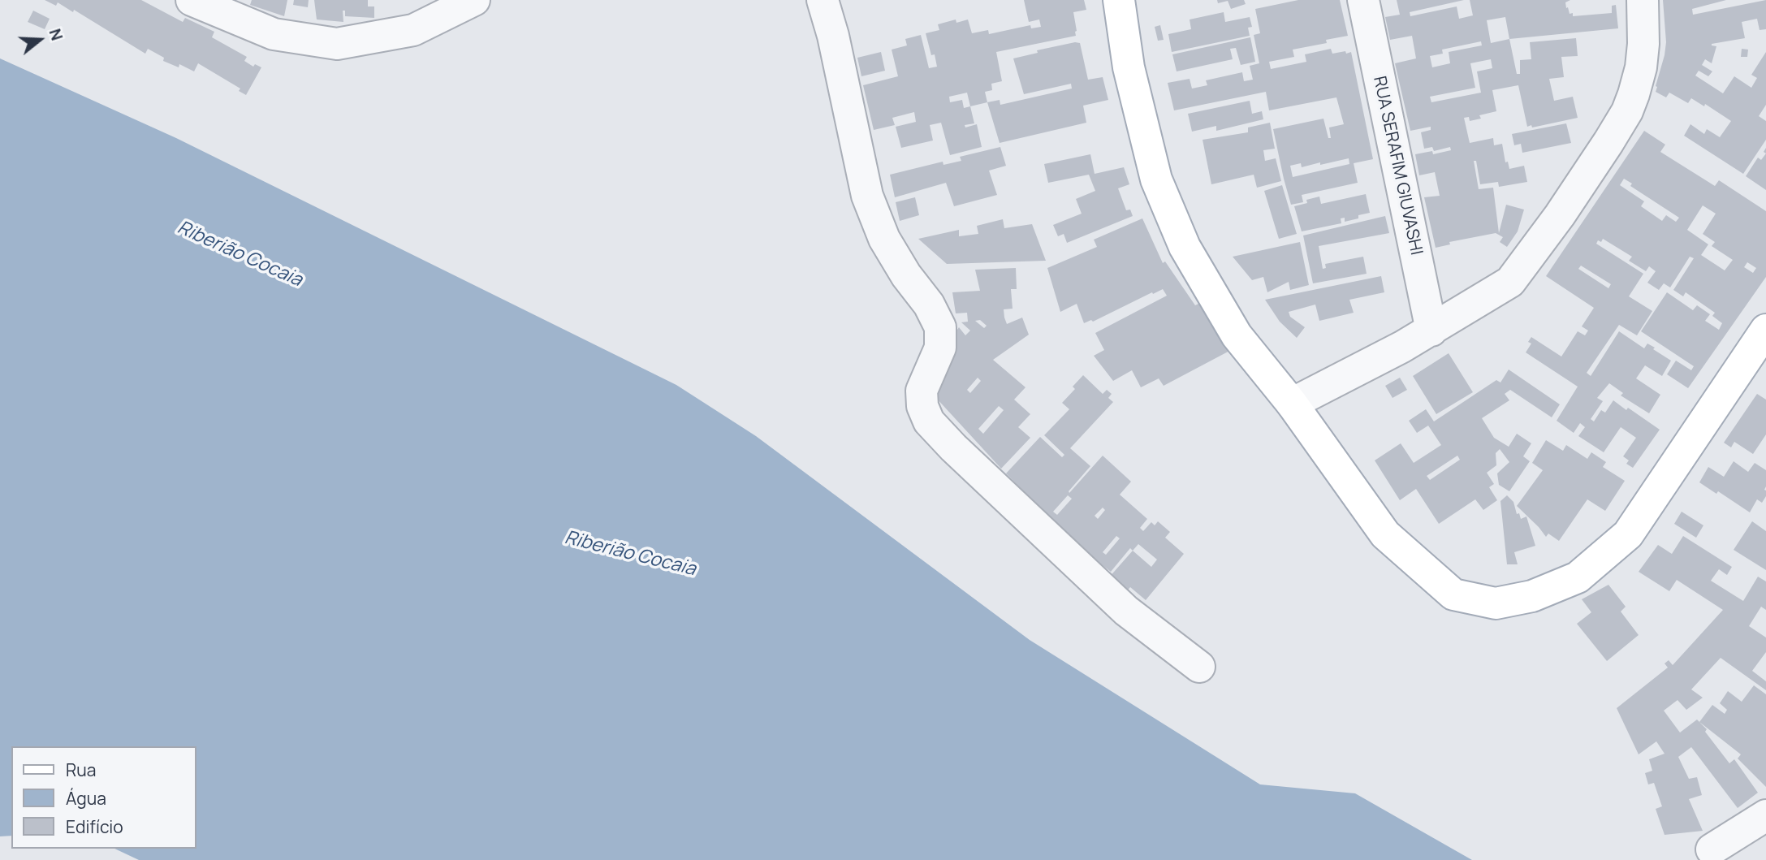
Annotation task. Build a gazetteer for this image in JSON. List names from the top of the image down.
{
  "streets": {
    "street": ["RUA SERAFIM GIUVASHI"]
  },
  "water": ["Riberião Cocaia"],
  "legend": ["Rua", "Água", "Edifício"],
  "north": "right"
}
